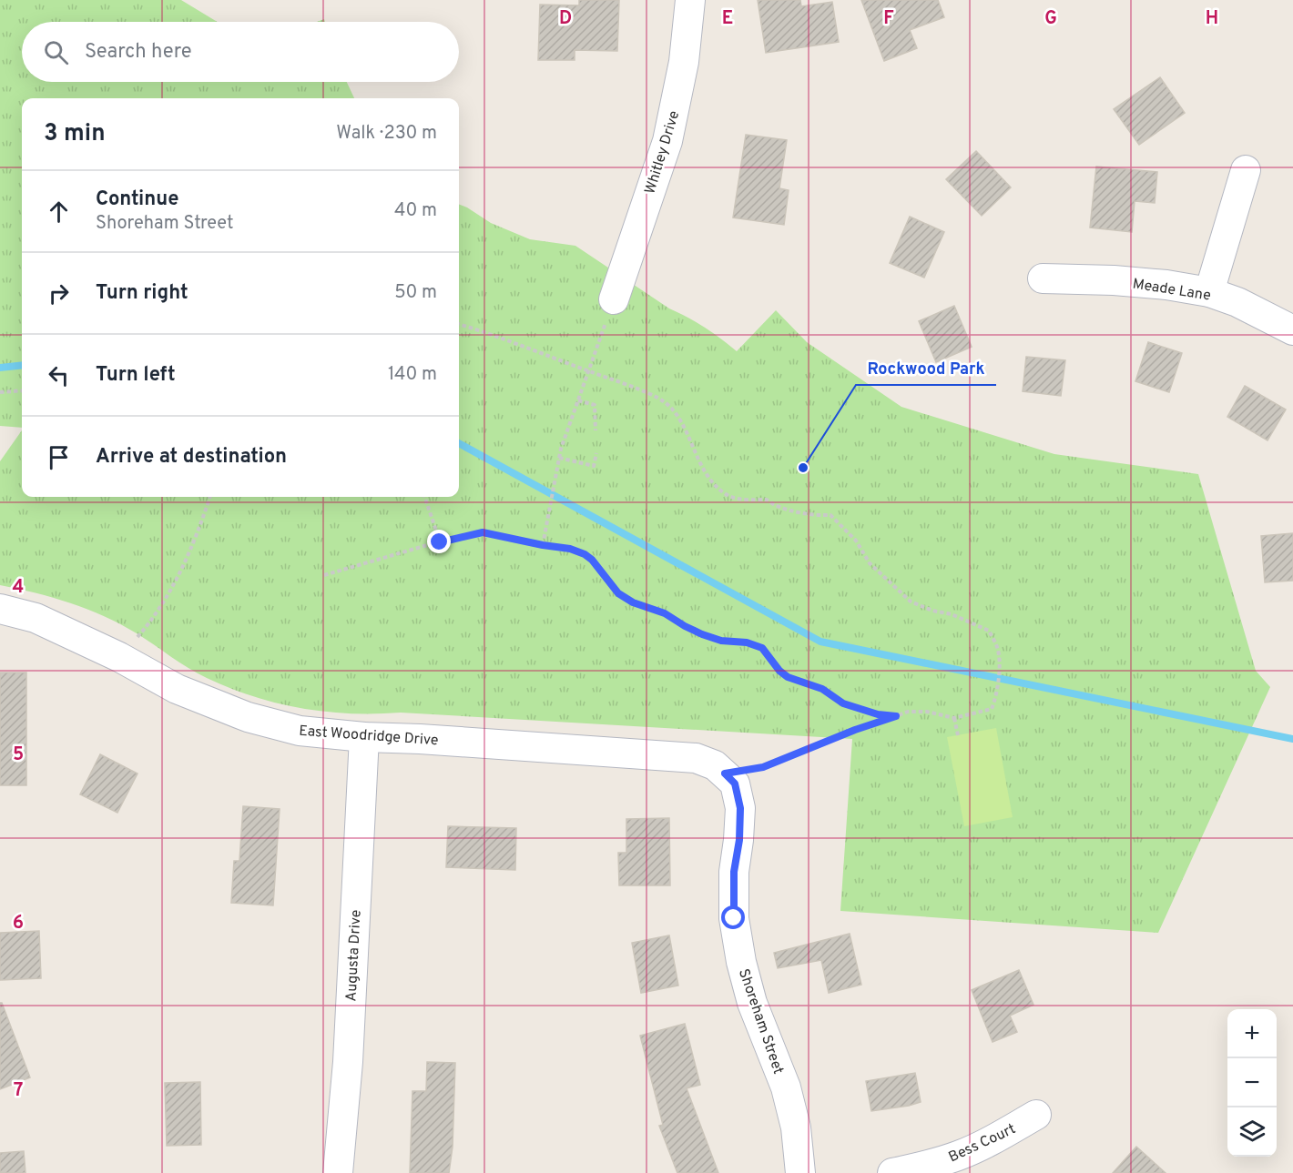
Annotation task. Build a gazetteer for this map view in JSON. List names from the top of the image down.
{
  "streets": {
    "street": [
      "Whitley Drive",
      "Meade Lane",
      "East Woodridge Drive",
      "Augusta Drive",
      "Shoreham Street",
      "Bess Court"
    ]
  },
  "crossings": [
    ["East Woodridge Drive", "Augusta Drive"],
    ["East Woodridge Drive", "Shoreham Street"]
  ],
  "places": ["Rockwood Park"],
  "page": {
    "search": "Search here",
    "heading": ["3 min", "Walk · 230 m"],
    "list": [
      ["Continue", "Shoreham Street", "40 m"],
      ["Turn right", "50 m"],
      ["Turn left", "140 m"],
      "Arrive at destination"
    ],
    "map_buttons": ["+", "−"]
  },
  "grid": {
    "columns": [
      "D",
      "E",
      "F",
      "G",
      "H"
    ],
    "rows": [
      "4",
      "5",
      "6",
      "7"
    ]
  }
}
